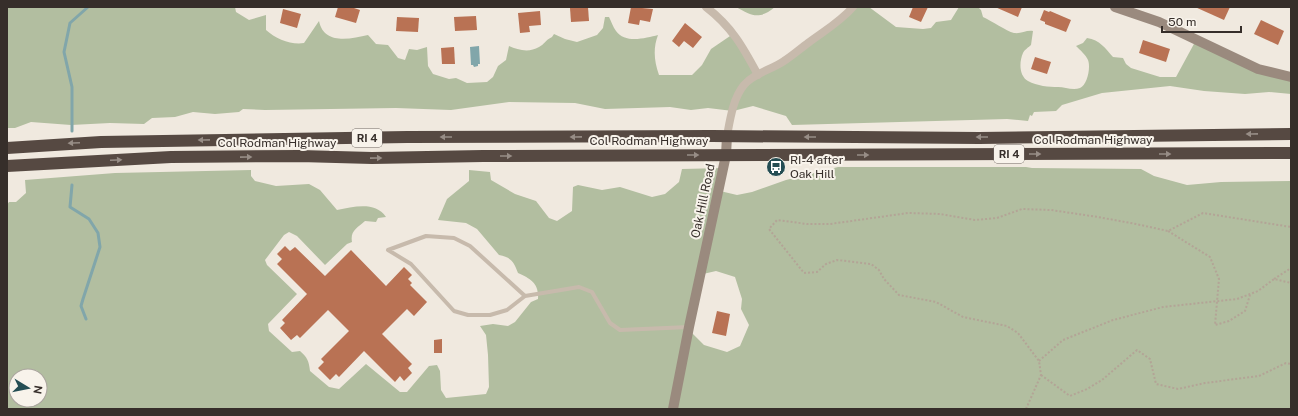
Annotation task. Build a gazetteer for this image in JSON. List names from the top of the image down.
{
  "streets": {
    "highway": ["RI 4", "Col Rodman Highway"],
    "street": ["Oak Hill Road"]
  },
  "crossings": [
    ["Col Rodman Highway", "Oak Hill Road"]
  ],
  "places": {
    "bus stop": ["RI-4 after Oak Hill"]
  },
  "scale_bar": "50 m",
  "north": "right"
}
